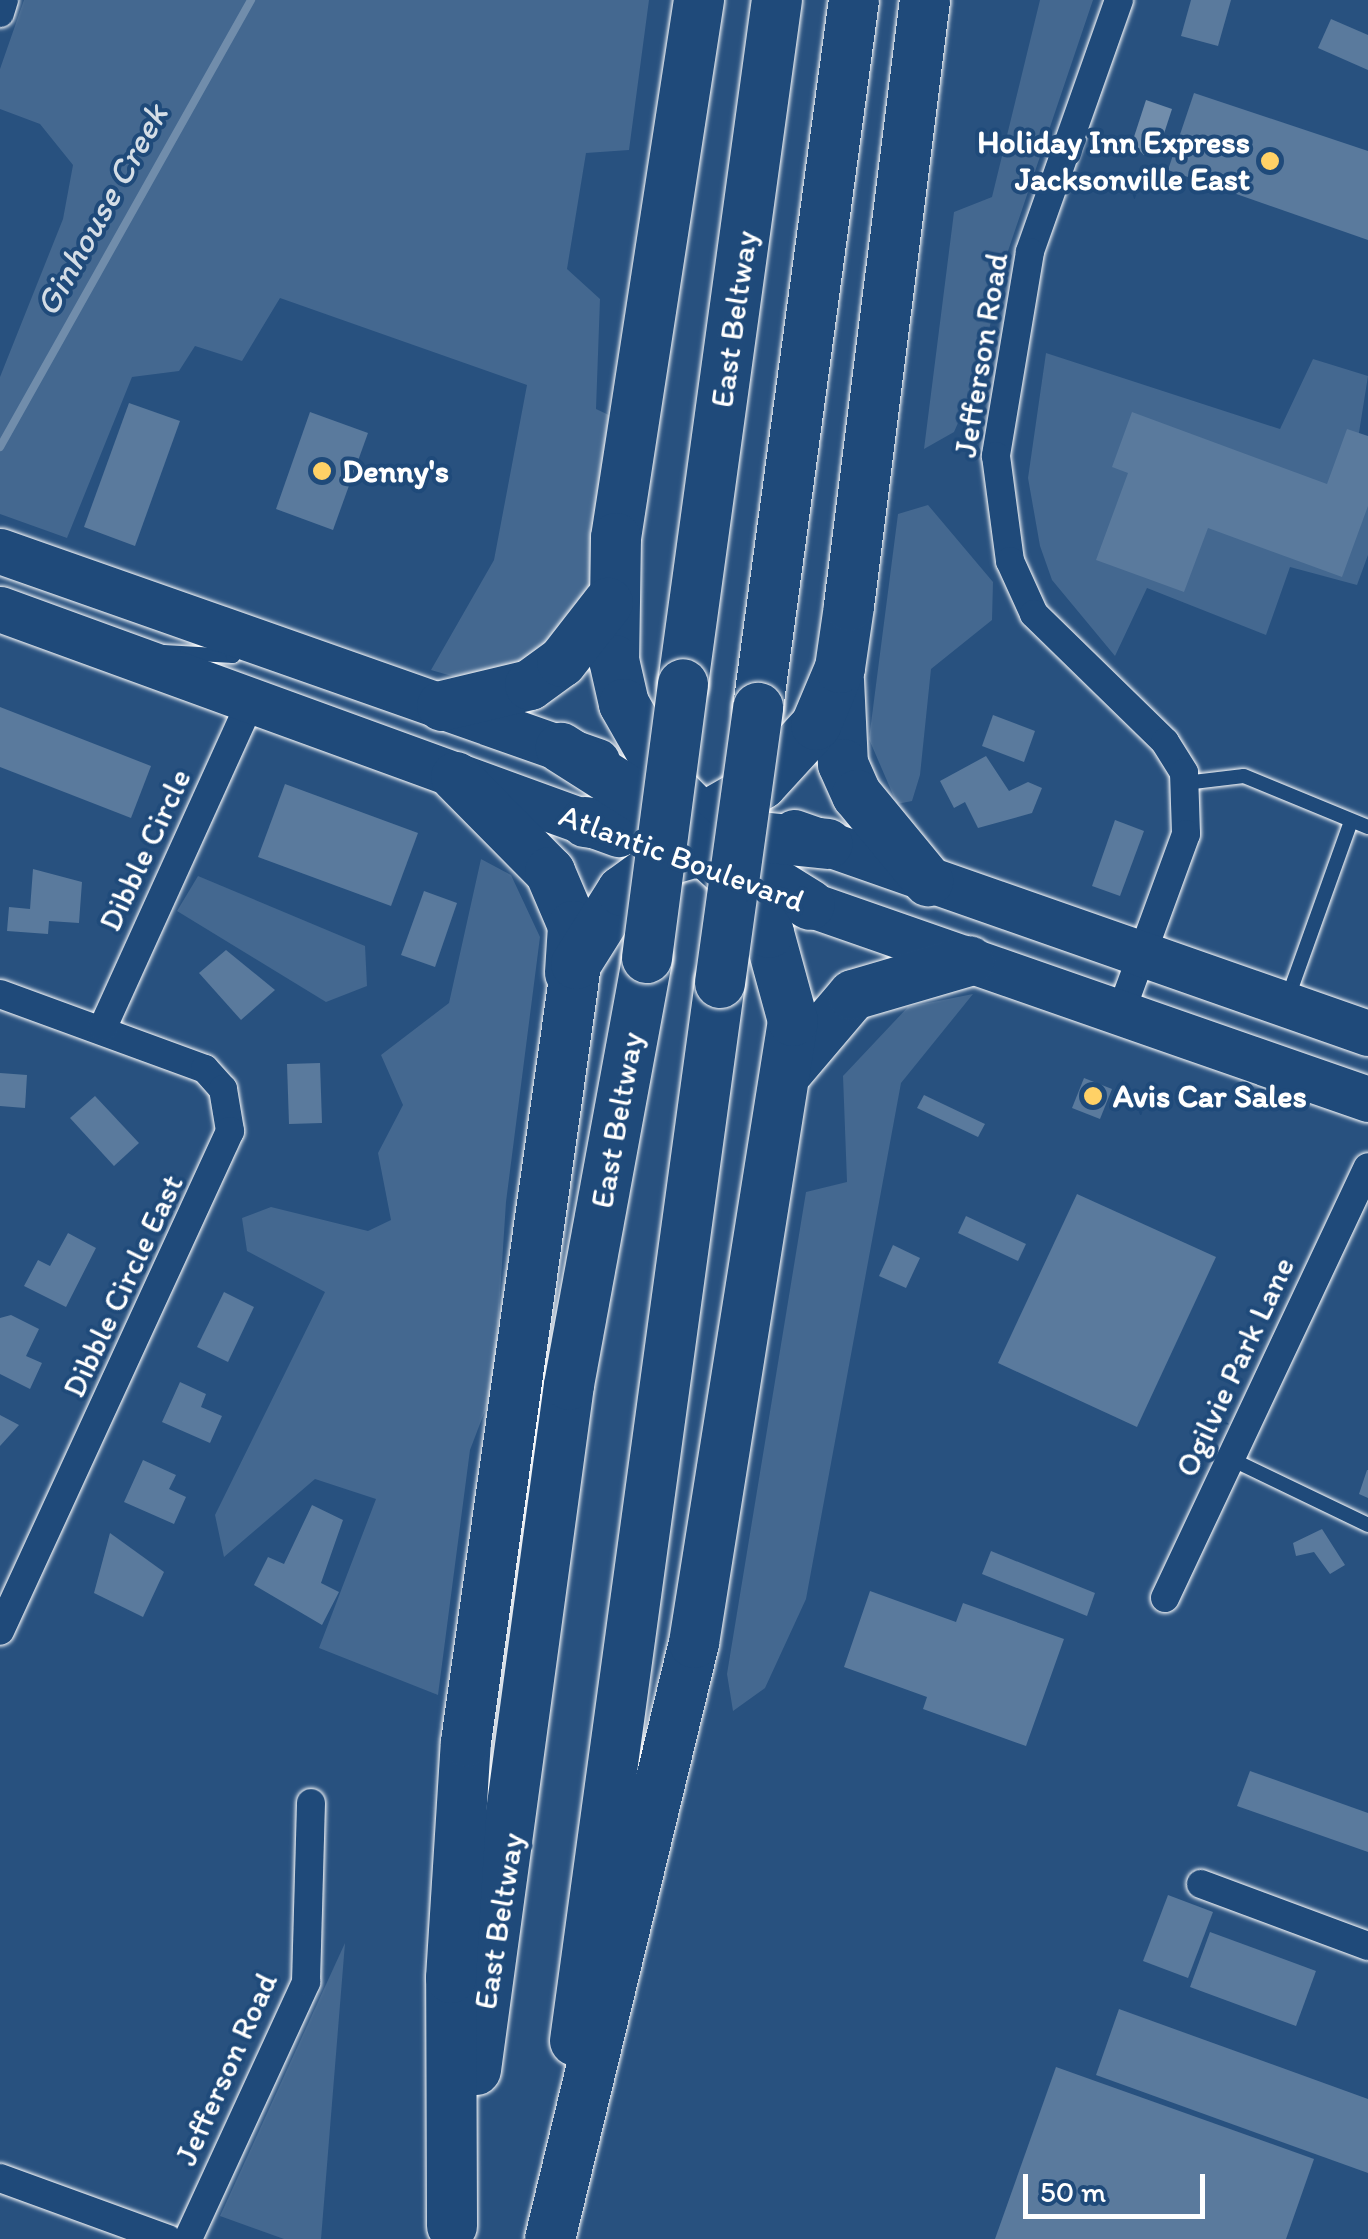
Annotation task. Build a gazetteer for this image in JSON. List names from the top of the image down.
{
  "streets": {
    "highway": ["East Beltway", "Atlantic Boulevard"],
    "street": [
      "Jefferson Road",
      "Dibble Circle",
      "Dibble Circle East",
      "Ogilvie Park Lane"
    ]
  },
  "crossings": [
    ["Jefferson Road", "Atlantic Boulevard"],
    ["Dibble Circle", "Atlantic Boulevard"],
    ["Dibble Circle", "Dibble Circle East"]
  ],
  "water": ["Ginhouse Creek"],
  "places": ["Holiday Inn Express Jacksonville East", "Denny's", "Avis Car Sales"],
  "scale_bar": "50 m"
}
